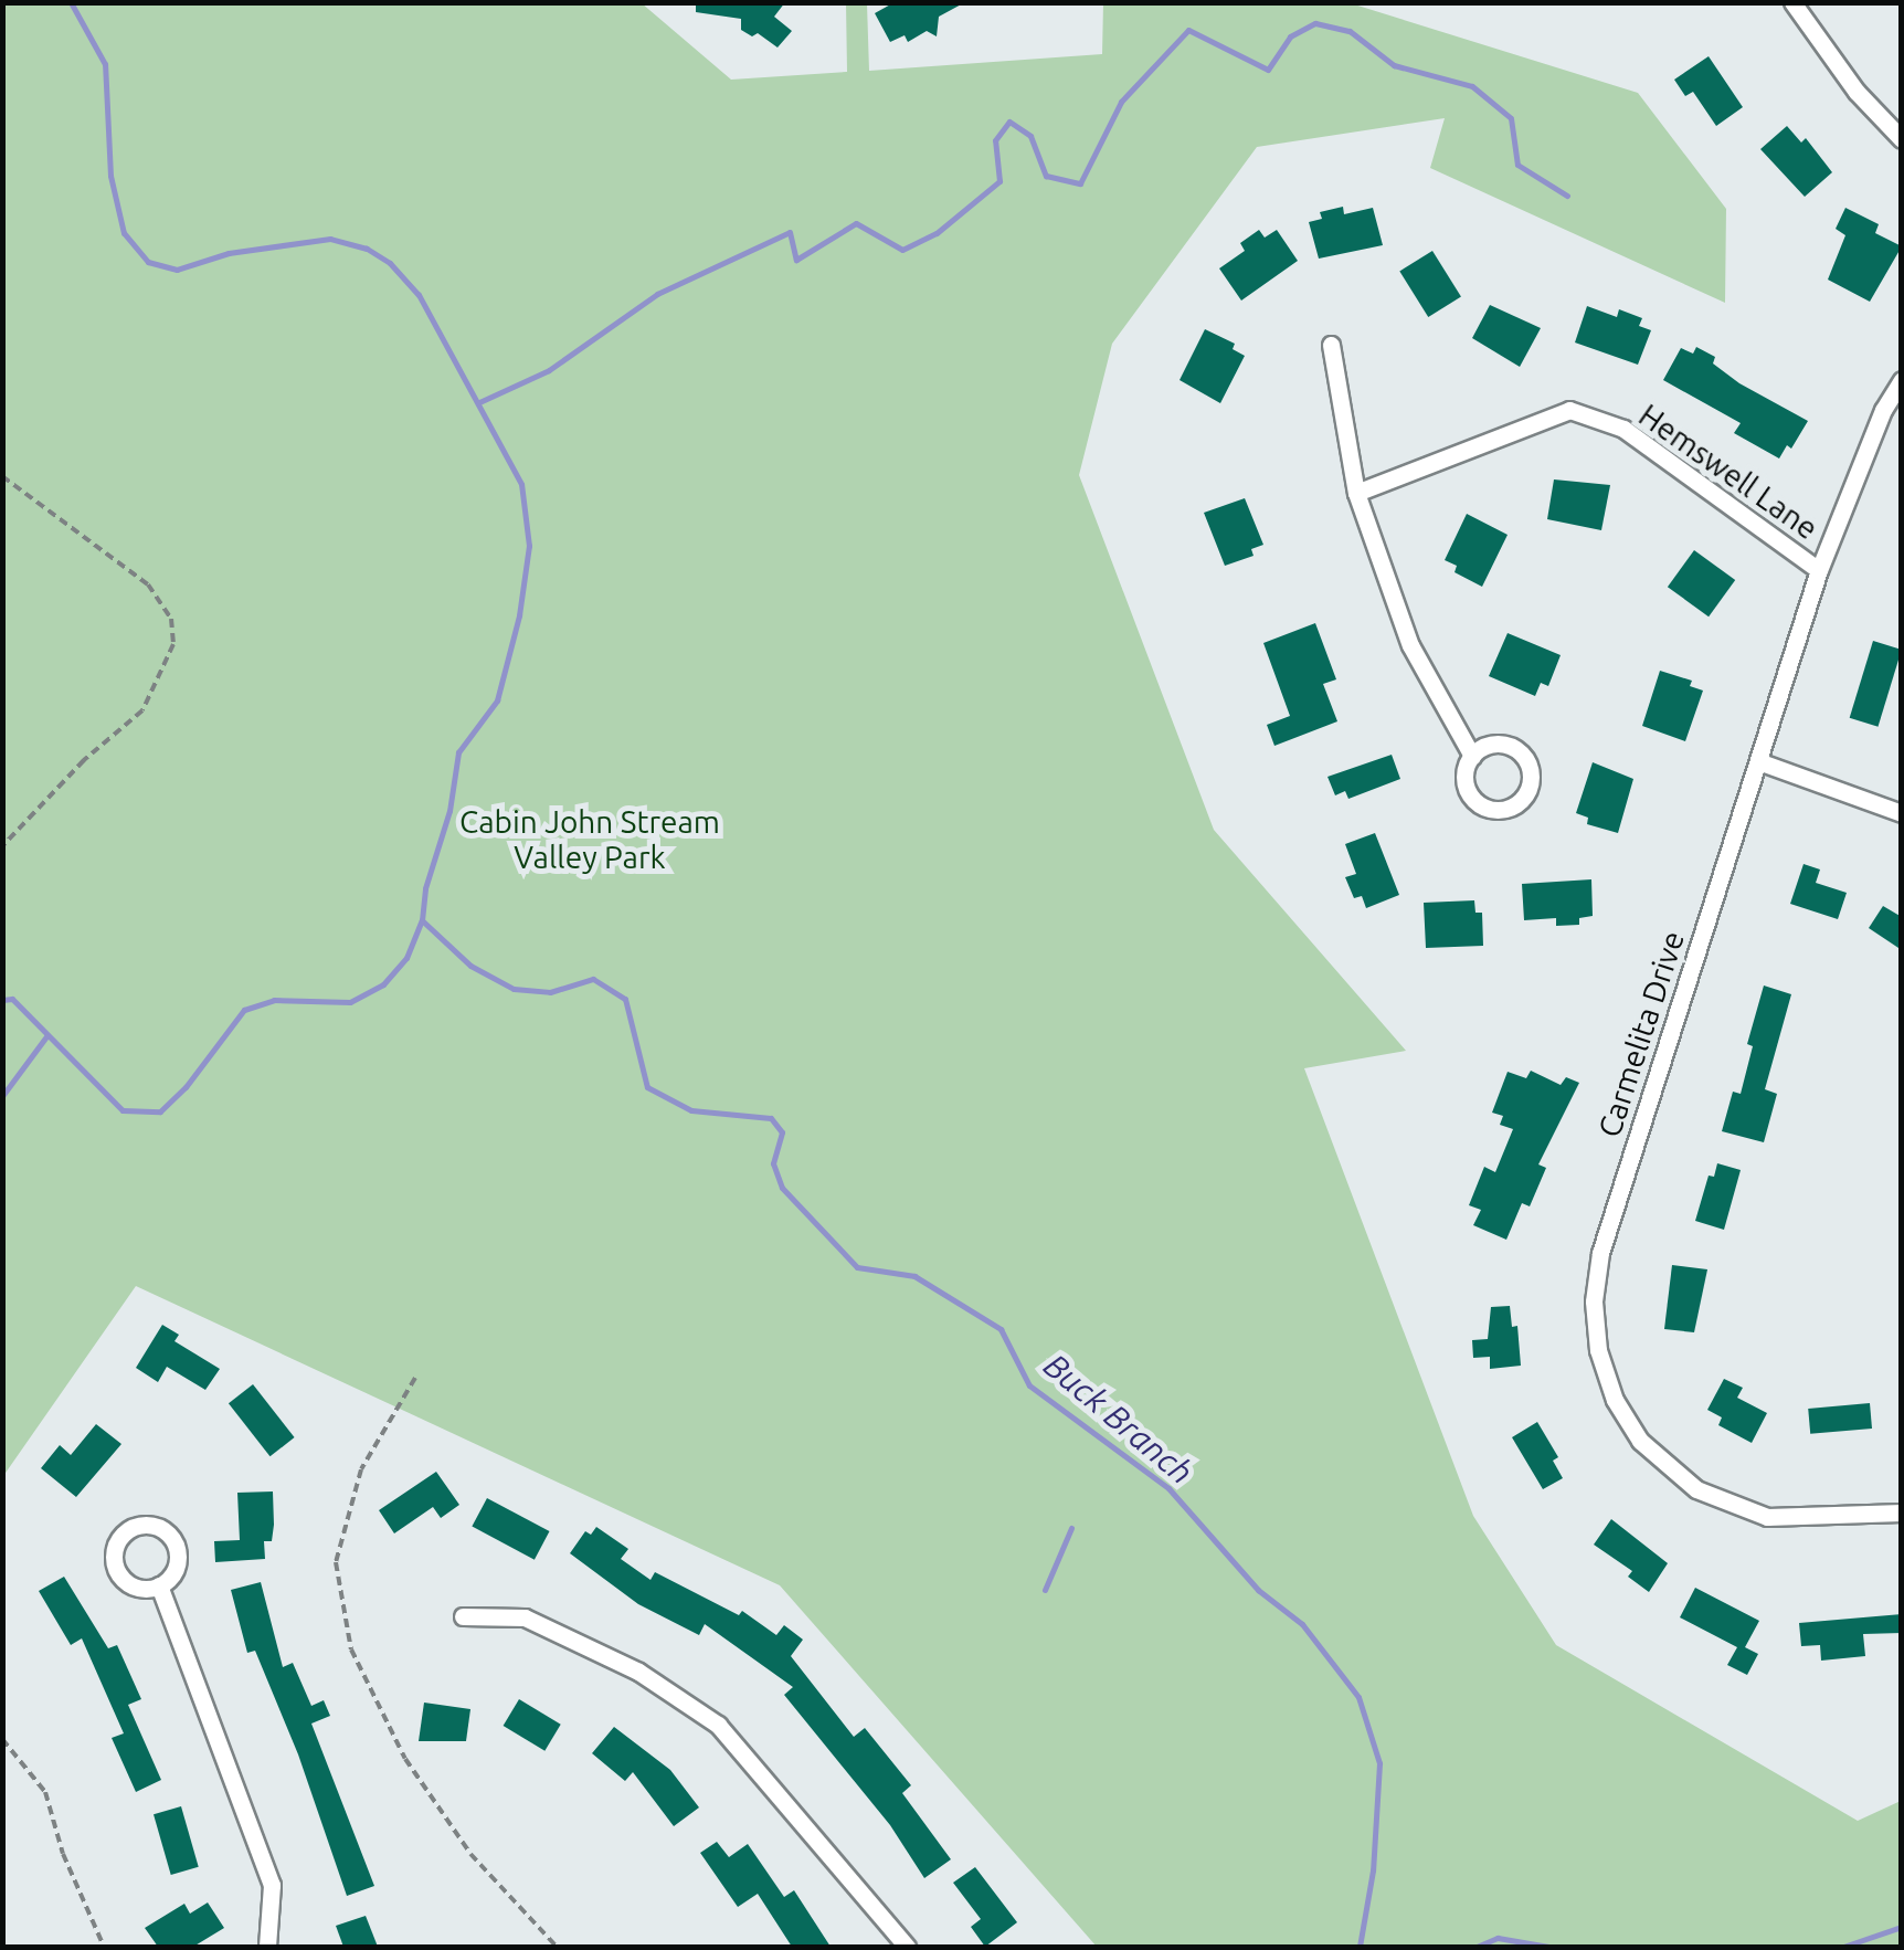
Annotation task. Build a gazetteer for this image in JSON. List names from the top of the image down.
{
  "streets": {
    "street": ["Hemswell Lane", "Carmelita Drive"]
  },
  "crossings": [
    ["Hemswell Lane", "Carmelita Drive"]
  ],
  "water": ["Buck Branch"],
  "parks": ["Cabin John Stream Valley Park"]
}
